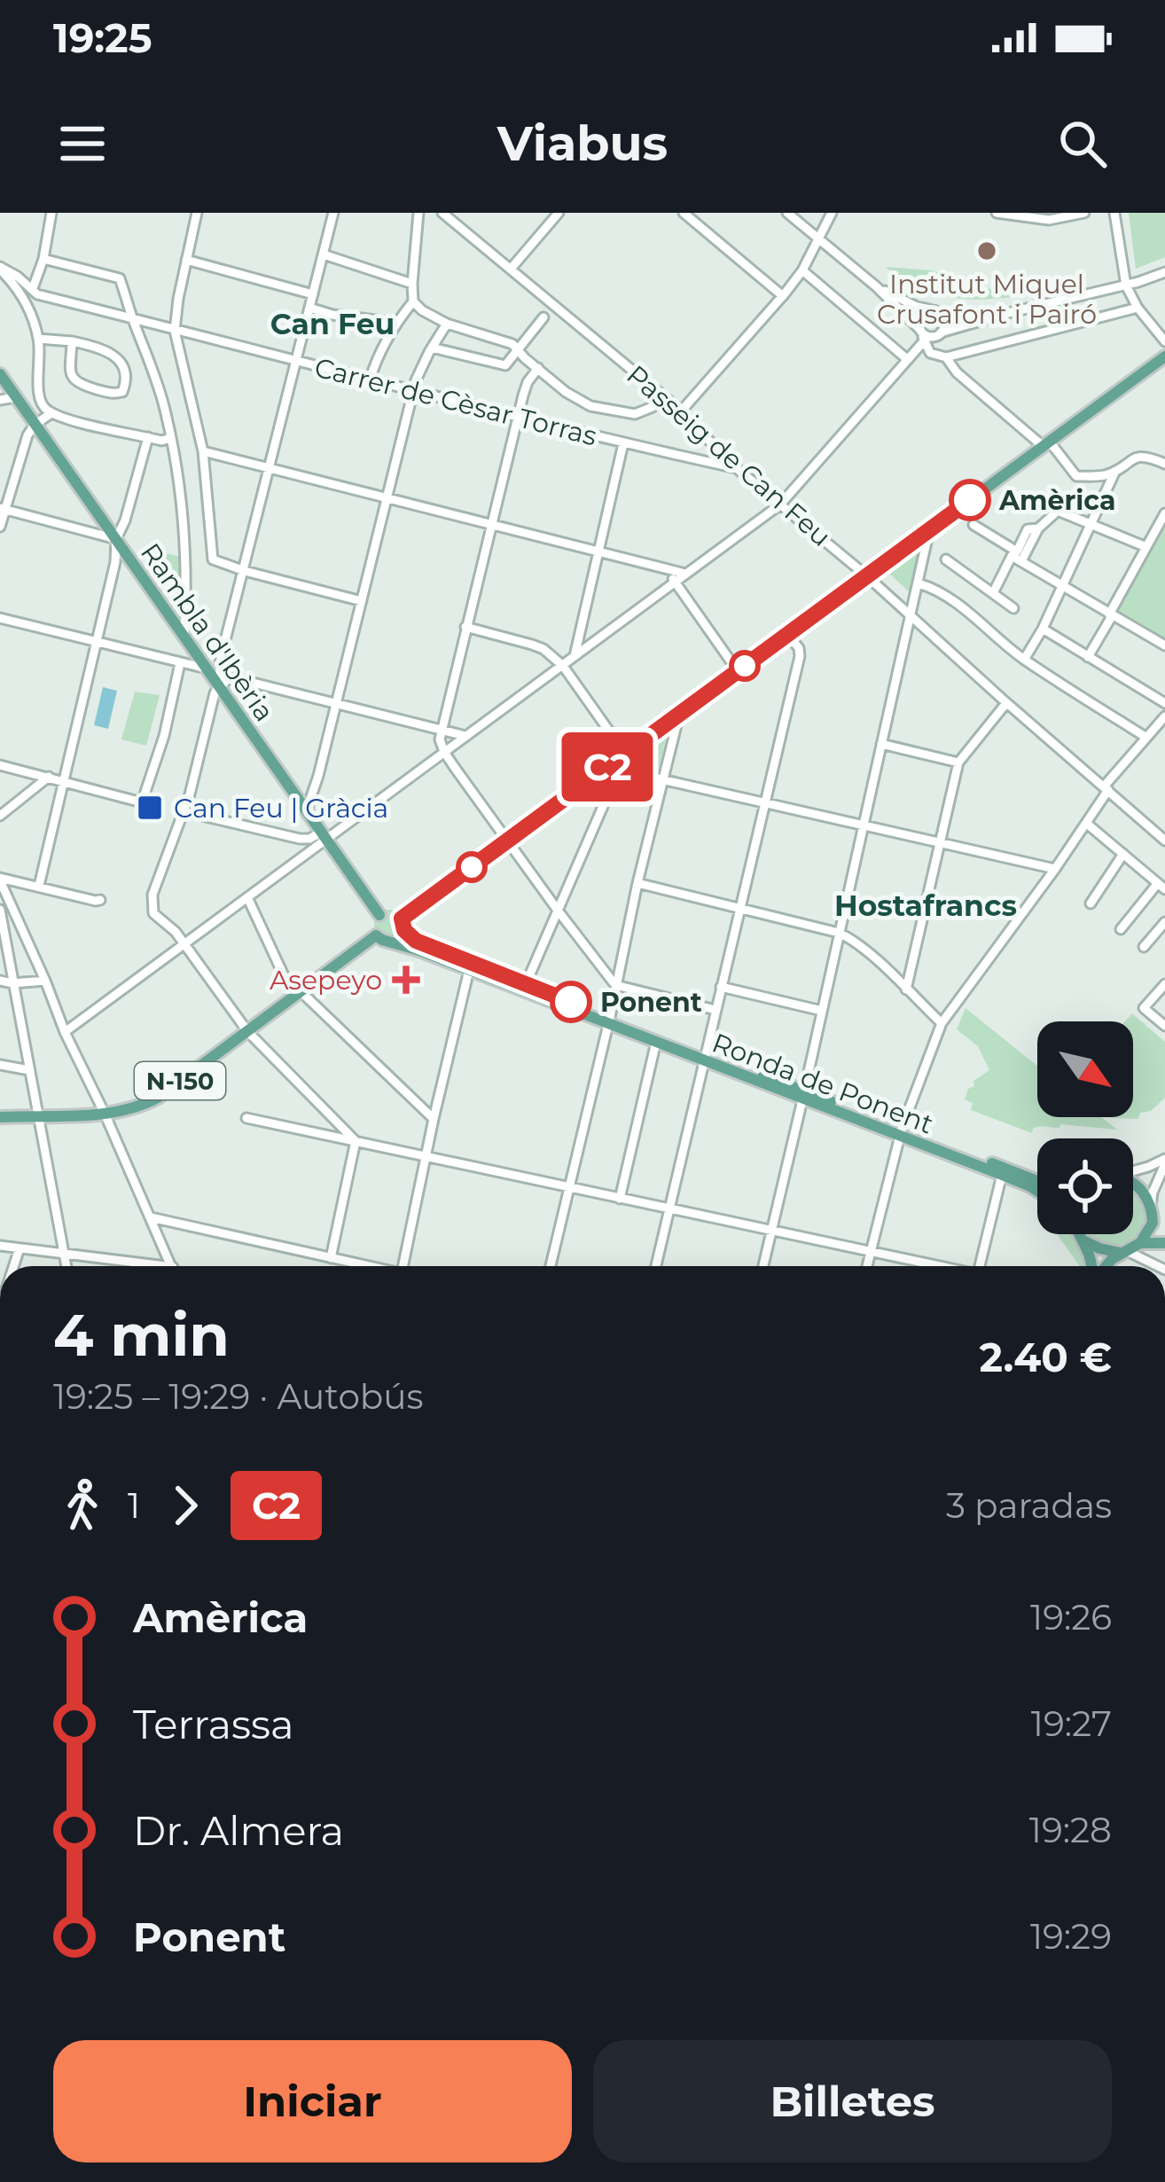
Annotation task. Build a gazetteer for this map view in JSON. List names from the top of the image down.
{
  "streets": {
    "main road": ["Rambla d'Ibèria", "N-150", "Ronda de Ponent"],
    "street": ["Carrer de Cèsar Torras", "Passeig de Can Feu"]
  },
  "crossings": [
    ["Carrer de Cèsar Torras", "Passeig de Can Feu"],
    ["Rambla d'Ibèria", "N-150"],
    ["Rambla d'Ibèria", "Ronda de Ponent"],
    ["N-150", "Ronda de Ponent"]
  ],
  "districts": ["Can Feu", "Hostafrancs"],
  "places": {
    "other": ["Institut Miquel Crusafont i Pairó", "Amèrica", "Ponent"],
    "transit": ["Can Feu | Gràcia"],
    "health": ["Asepeyo"]
  },
  "lines": ["bus line C2"],
  "north": "bottom right",
  "page": {
    "status": "19:25",
    "header": "Viabus",
    "on_map": "C2",
    "heading": ["4 min", "19:25 – 19:29 · Autobús", "2.40 €"],
    "legs": ["1", "C2", "3 paradas"],
    "list": [
      {
        "name": "Amèrica",
        "value": "19:26"
      },
      {
        "name": "Terrassa",
        "value": "19:27"
      },
      {
        "name": "Dr. Almera",
        "value": "19:28"
      },
      {
        "name": "Ponent",
        "value": "19:29"
      }
    ],
    "buttons": ["Iniciar", "Billetes"]
  }
}
